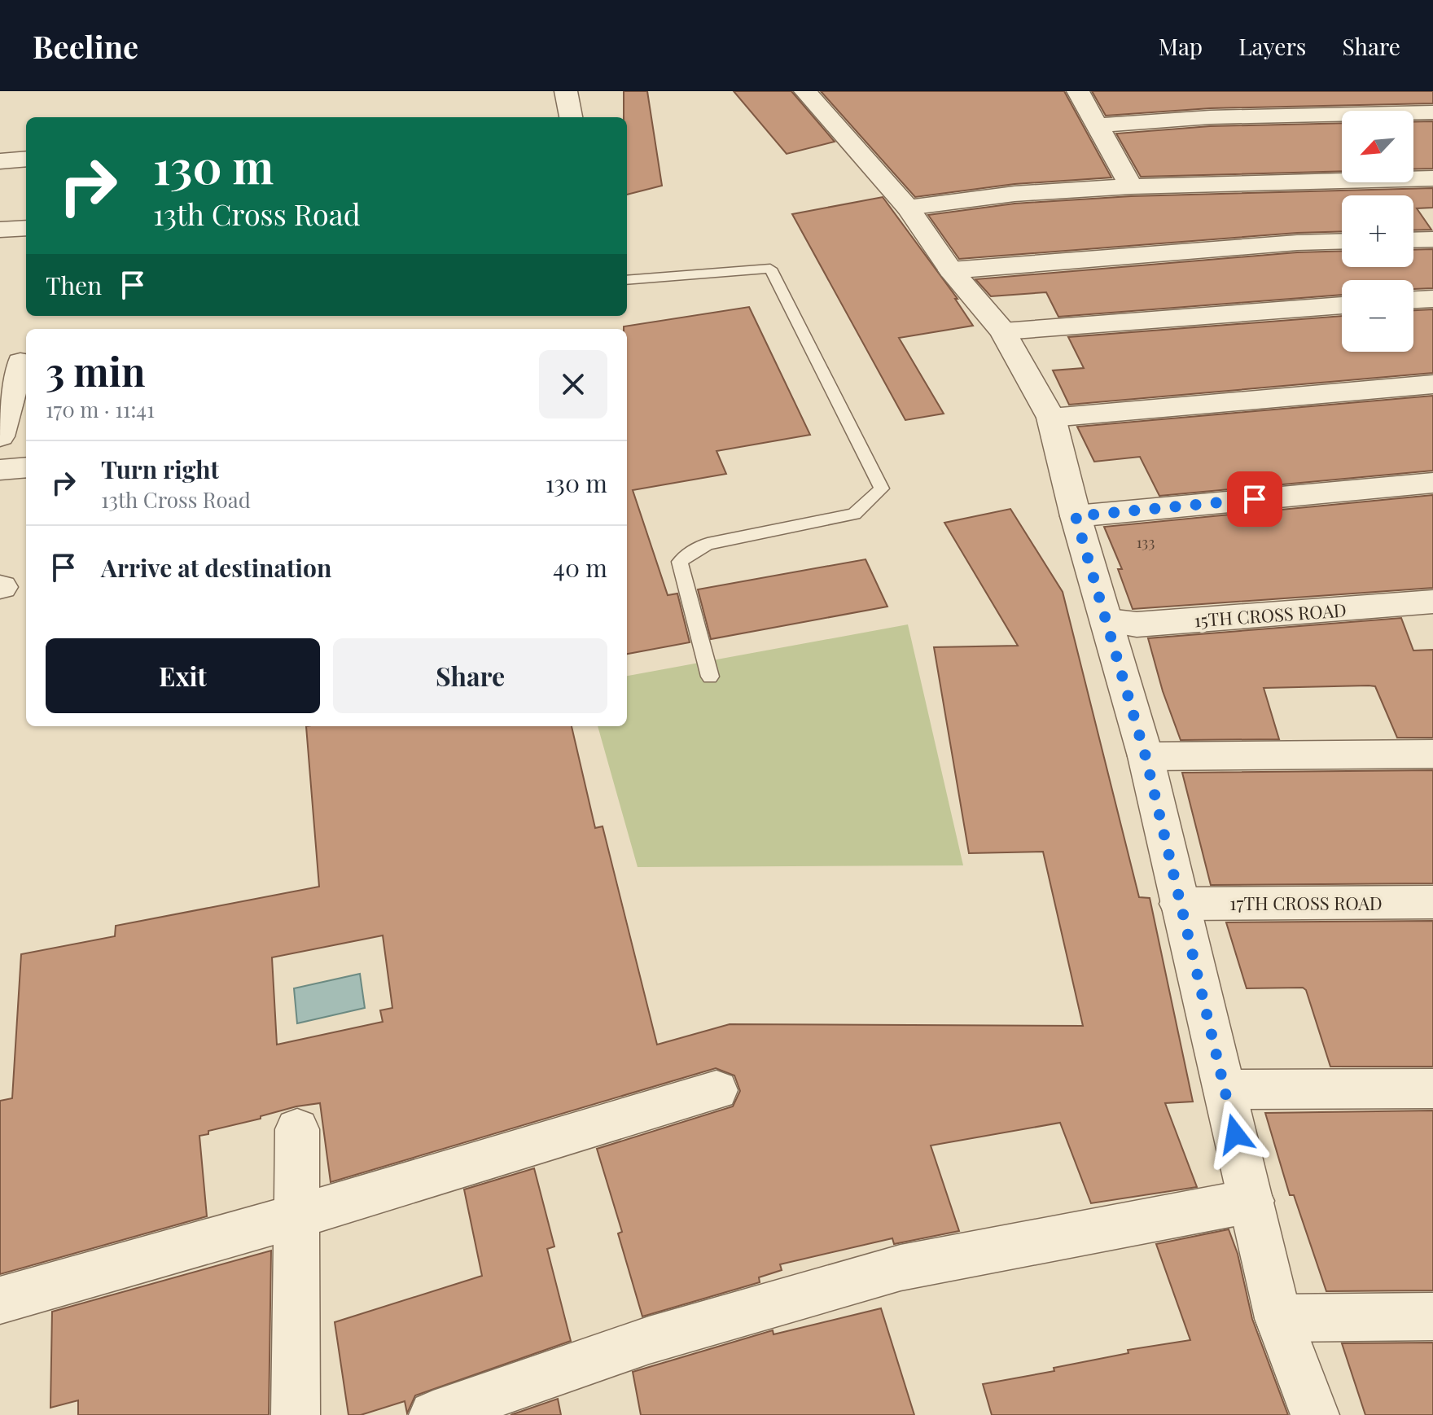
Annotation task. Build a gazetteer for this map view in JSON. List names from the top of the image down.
{
  "streets": {
    "street": ["15TH CROSS ROAD", "17TH CROSS ROAD"]
  },
  "house_numbers": ["133"],
  "north": "bottom left",
  "page": {
    "header": "Beeline",
    "nav": ["Map", "Layers", "Share"],
    "map_buttons": ["+", "−"],
    "turn": ["130 m", "13th Cross Road"],
    "then": "Then",
    "heading": ["3 min", "170 m · 11:41"],
    "list": [
      {
        "name": "Turn right",
        "note": "13th Cross Road",
        "value": "130 m"
      },
      {
        "name": "Arrive at destination",
        "value": "40 m"
      }
    ],
    "buttons": ["Exit", "Share"]
  }
}
